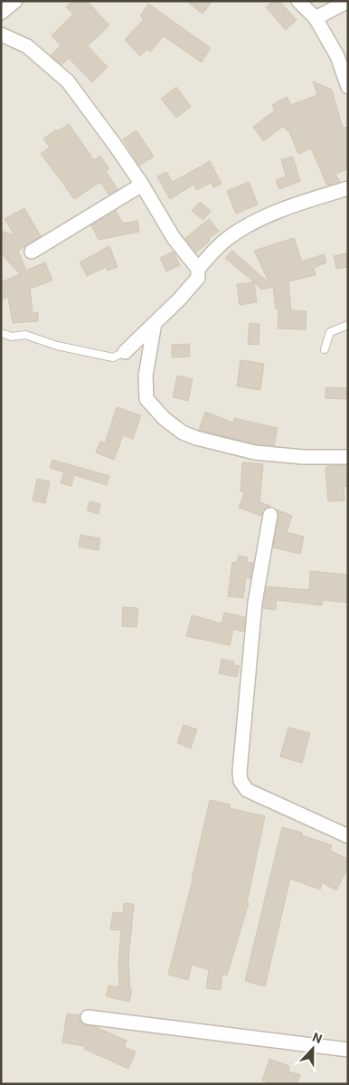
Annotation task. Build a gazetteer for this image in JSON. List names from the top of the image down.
{
  "north": "top"
}
